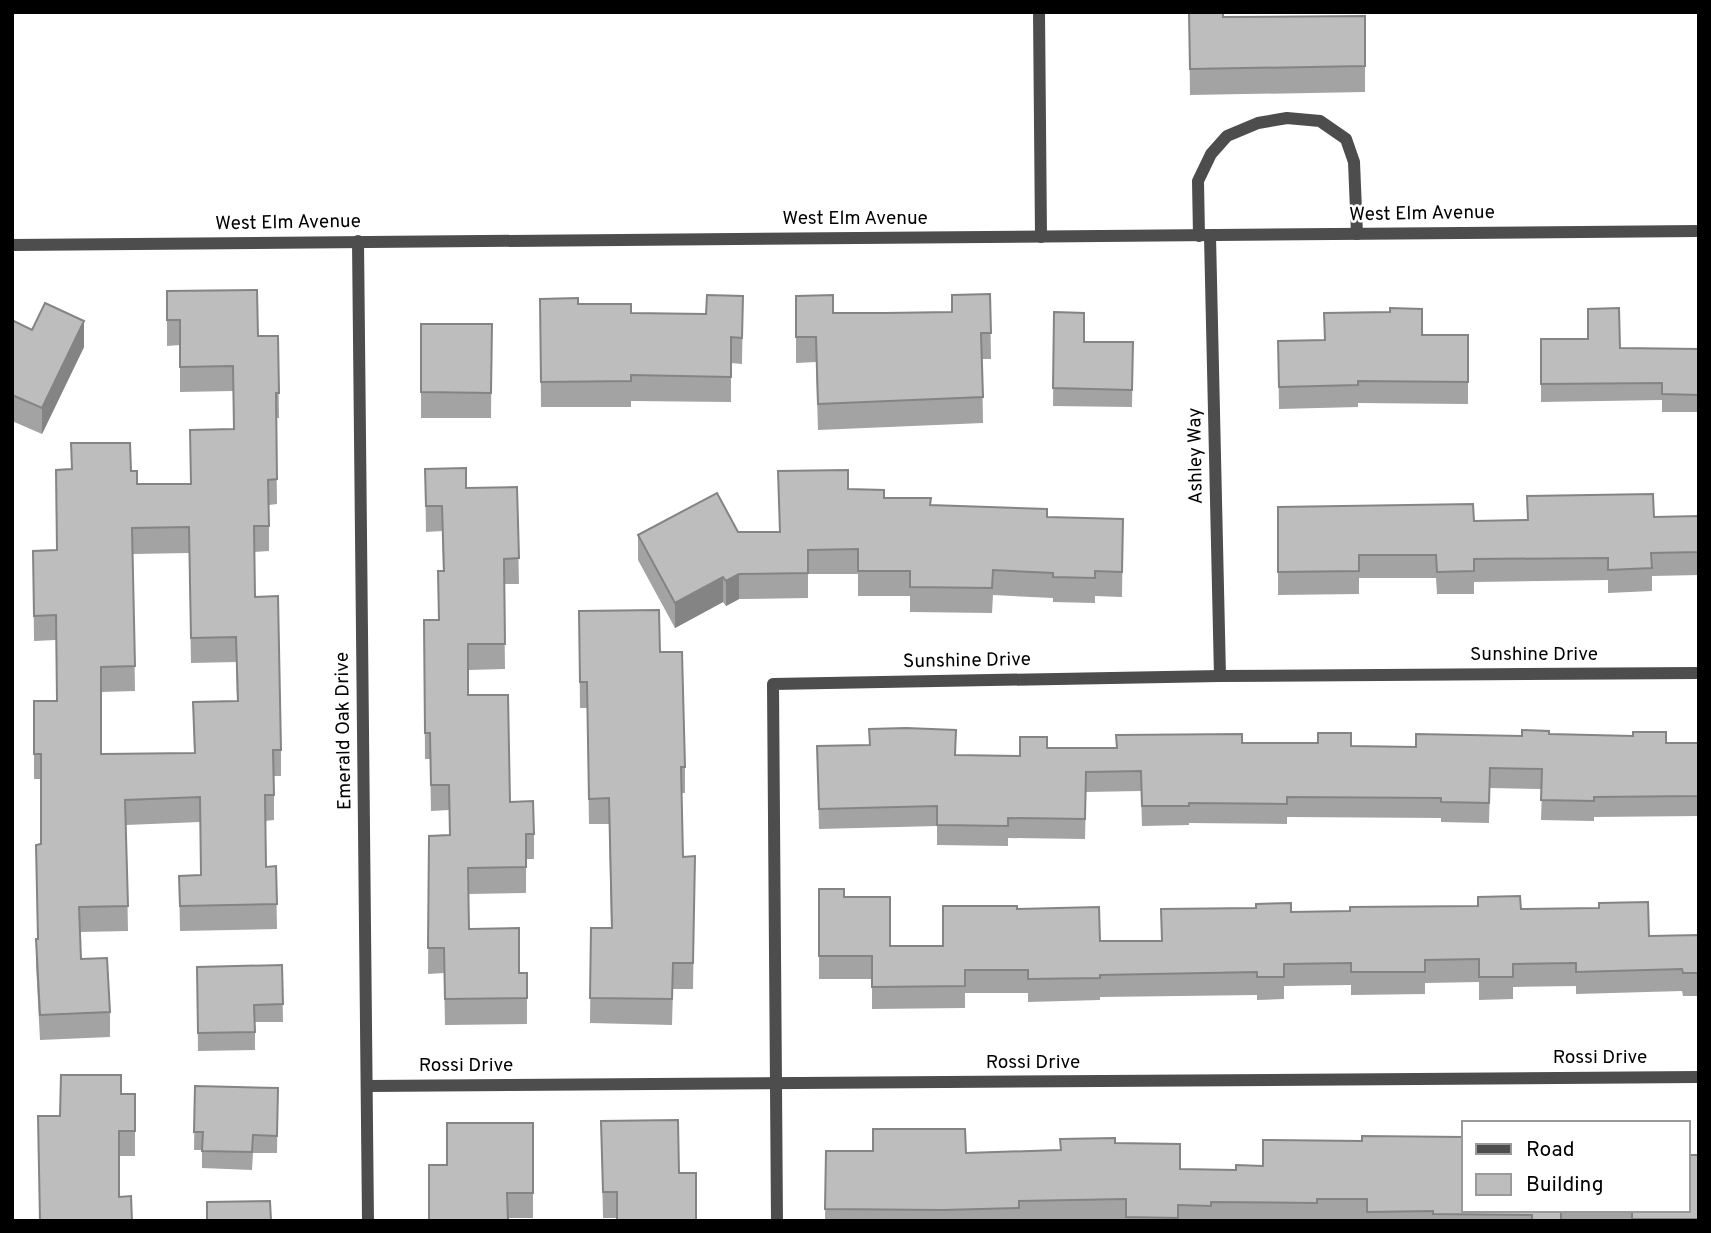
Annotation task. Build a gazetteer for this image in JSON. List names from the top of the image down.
{
  "streets": {
    "street": [
      "West Elm Avenue",
      "Ashley Way",
      "Sunshine Drive",
      "Emerald Oak Drive",
      "Rossi Drive"
    ]
  },
  "crossings": [
    ["West Elm Avenue", "Ashley Way"],
    ["West Elm Avenue", "Emerald Oak Drive"],
    ["Ashley Way", "Sunshine Drive"],
    ["Sunshine Drive", "Rossi Drive"],
    ["Emerald Oak Drive", "Rossi Drive"]
  ],
  "legend": ["Road", "Building"]
}
